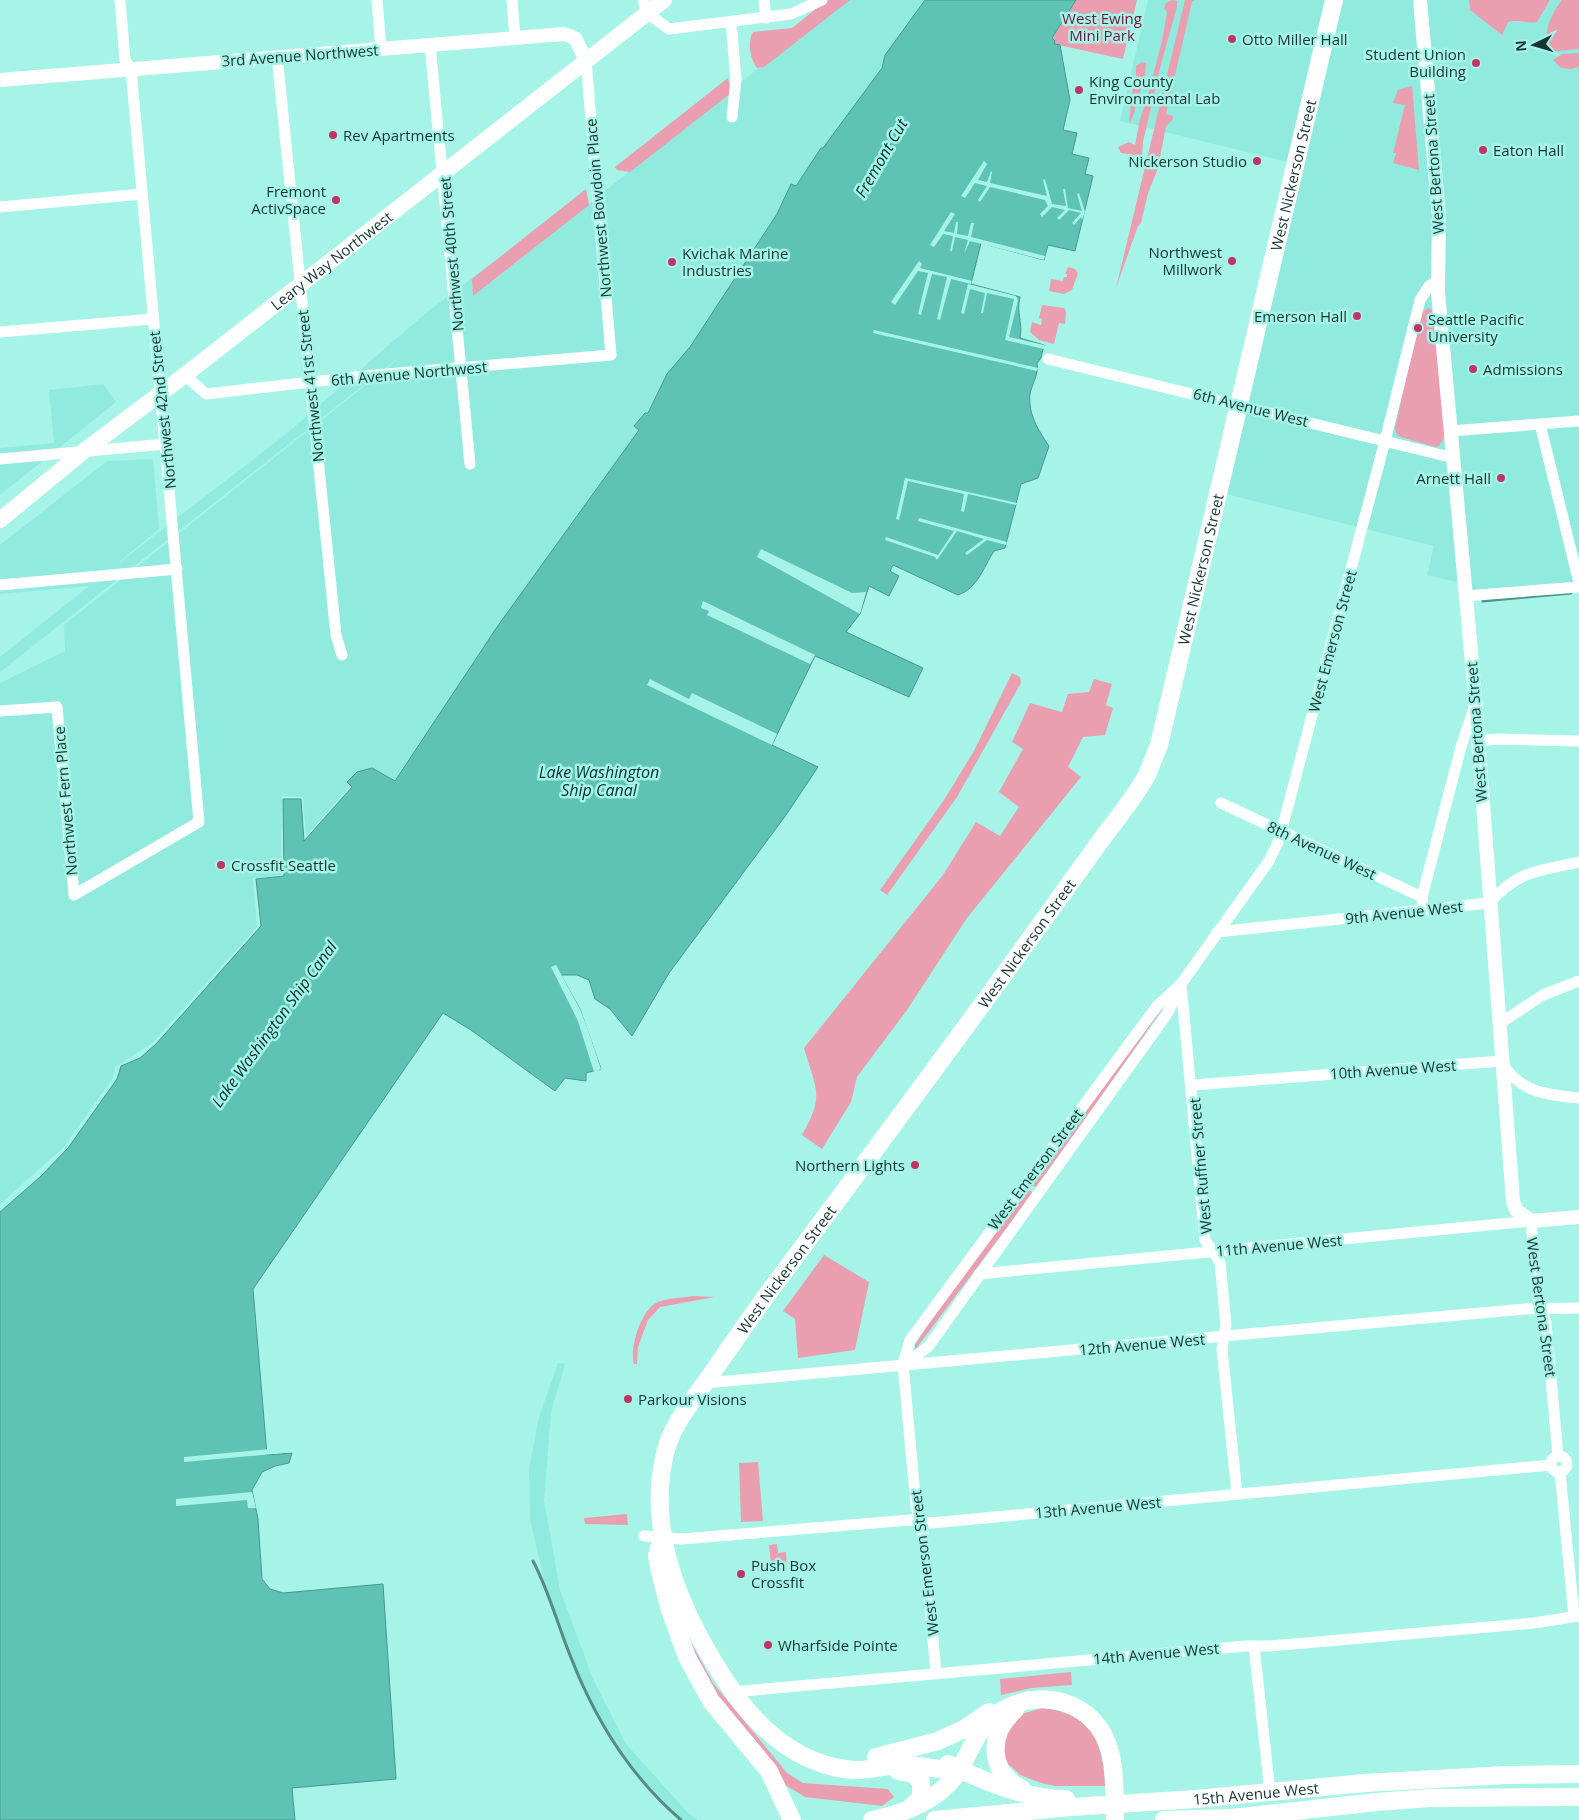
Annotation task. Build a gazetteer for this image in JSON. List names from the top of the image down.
{
  "streets": {
    "main road": ["West Nickerson Street", "Leary Way Northwest", "15th Avenue West"],
    "street": [
      "3rd Avenue Northwest",
      "West Bertona Street",
      "Northwest Bowdoin Place",
      "Northwest 40th Street",
      "6th Avenue Northwest",
      "Northwest 41st Street",
      "6th Avenue West",
      "Northwest 42nd Street",
      "West Emerson Street",
      "Northwest Fern Place",
      "8th Avenue West",
      "9th Avenue West",
      "10th Avenue West",
      "West Ruffner Street",
      "11th Avenue West",
      "12th Avenue West",
      "13th Avenue West",
      "14th Avenue West"
    ]
  },
  "crossings": [
    ["3rd Avenue Northwest", "Northwest Bowdoin Place"],
    ["3rd Avenue Northwest", "Northwest 40th Street"],
    ["3rd Avenue Northwest", "Leary Way Northwest"],
    ["3rd Avenue Northwest", "Northwest 41st Street"],
    ["3rd Avenue Northwest", "Northwest 42nd Street"],
    ["West Bertona Street", "6th Avenue West"],
    ["West Bertona Street", "West Emerson Street"],
    ["West Bertona Street", "9th Avenue West"],
    ["West Bertona Street", "10th Avenue West"],
    ["West Bertona Street", "11th Avenue West"],
    ["West Bertona Street", "12th Avenue West"],
    ["West Bertona Street", "13th Avenue West"],
    ["West Bertona Street", "14th Avenue West"],
    ["West Nickerson Street", "6th Avenue West"],
    ["West Nickerson Street", "12th Avenue West"],
    ["West Nickerson Street", "13th Avenue West"],
    ["West Nickerson Street", "14th Avenue West"],
    ["Northwest Bowdoin Place", "Leary Way Northwest"],
    ["Northwest Bowdoin Place", "6th Avenue Northwest"],
    ["Northwest 40th Street", "Leary Way Northwest"],
    ["Northwest 40th Street", "6th Avenue Northwest"],
    ["Leary Way Northwest", "6th Avenue Northwest"],
    ["Leary Way Northwest", "Northwest 41st Street"],
    ["Leary Way Northwest", "Northwest 42nd Street"],
    ["6th Avenue Northwest", "Northwest 41st Street"],
    ["6th Avenue West", "West Emerson Street"],
    ["Northwest 42nd Street", "Northwest Fern Place"],
    ["West Emerson Street", "8th Avenue West"],
    ["West Emerson Street", "9th Avenue West"],
    ["West Emerson Street", "West Ruffner Street"],
    ["West Emerson Street", "11th Avenue West"],
    ["West Emerson Street", "12th Avenue West"],
    ["West Emerson Street", "13th Avenue West"],
    ["West Emerson Street", "14th Avenue West"],
    ["8th Avenue West", "9th Avenue West"],
    ["10th Avenue West", "West Ruffner Street"],
    ["West Ruffner Street", "11th Avenue West"],
    ["West Ruffner Street", "12th Avenue West"],
    ["West Ruffner Street", "13th Avenue West"]
  ],
  "water": ["Fremont Cut", "Lake Washington Ship Canal"],
  "parks": ["West Ewing Mini Park"],
  "places": [
    "Otto Miller Hall",
    "Student Union Building",
    "King County Environmental Lab",
    "Rev Apartments",
    "Eaton Hall",
    "Nickerson Studio",
    "Fremont ActivSpace",
    "Northwest Millwork",
    "Kvichak Marine Industries",
    "Emerson Hall",
    "Seattle Pacific University",
    "Admissions",
    "Arnett Hall",
    "Crossfit Seattle",
    "Northern Lights",
    "Parkour Visions",
    "Push Box Crossfit",
    "Wharfside Pointe"
  ],
  "north": "left"
}
